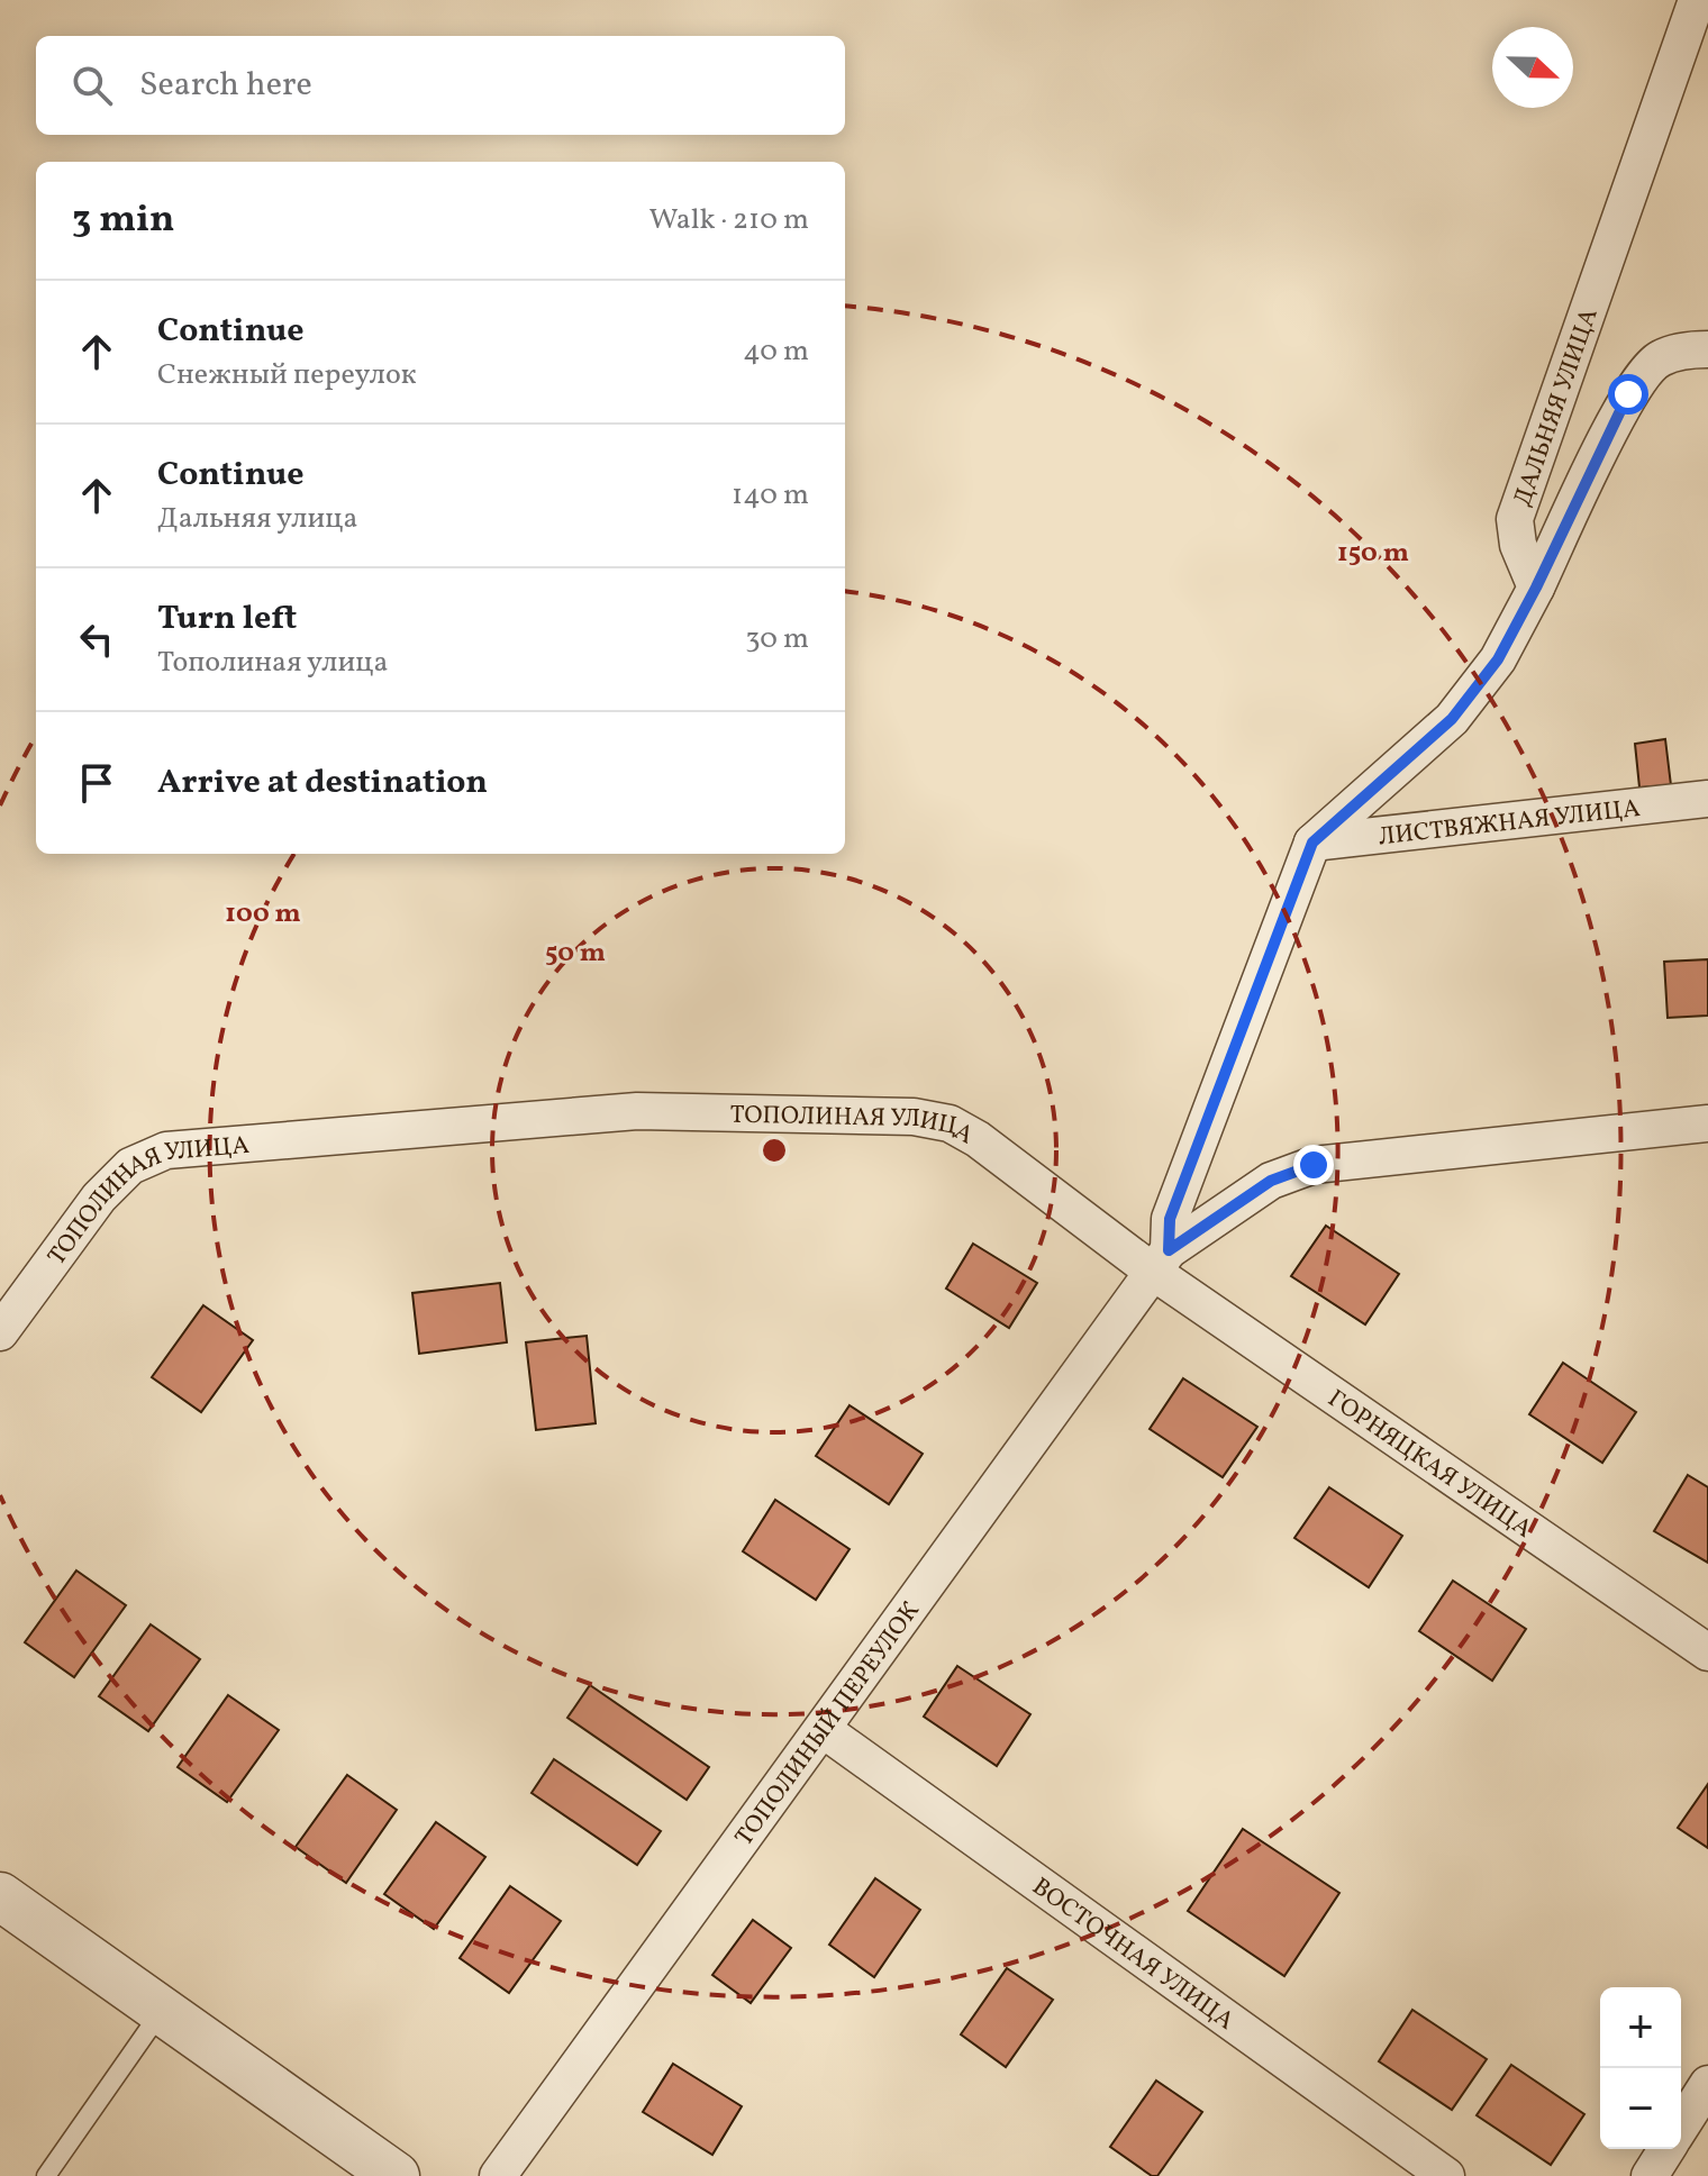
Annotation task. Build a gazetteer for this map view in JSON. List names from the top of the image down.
{
  "streets": {
    "street": [
      "ДАЛЬНЯЯ УЛИЦА",
      "ЛИСТВЯЖНАЯ УЛИЦА",
      "ТОПОЛИНАЯ УЛИЦА",
      "ГОРНЯЦКАЯ УЛИЦА",
      "ТОПОЛИНЫЙ ПЕРЕУЛОК",
      "ВОСТОЧНАЯ УЛИЦА"
    ]
  },
  "crossings": [
    ["ТОПОЛИНАЯ УЛИЦА", "ГОРНЯЦКАЯ УЛИЦА"],
    ["ТОПОЛИНАЯ УЛИЦА", "ТОПОЛИНЫЙ ПЕРЕУЛОК"],
    ["ГОРНЯЦКАЯ УЛИЦА", "ТОПОЛИНЫЙ ПЕРЕУЛОК"],
    ["ТОПОЛИНЫЙ ПЕРЕУЛОК", "ВОСТОЧНАЯ УЛИЦА"]
  ],
  "north": "right",
  "page": {
    "search": "Search here",
    "heading": ["3 min", "Walk · 210 m"],
    "list": [
      ["Continue", "Снежный переулок", "40 m"],
      ["Continue", "Дальняя улица", "140 m"],
      ["Turn left", "Тополиная улица", "30 m"],
      "Arrive at destination"
    ],
    "map_buttons": ["+", "−"]
  },
  "rings": ["150 m", "100 m", "50 m"]
}
